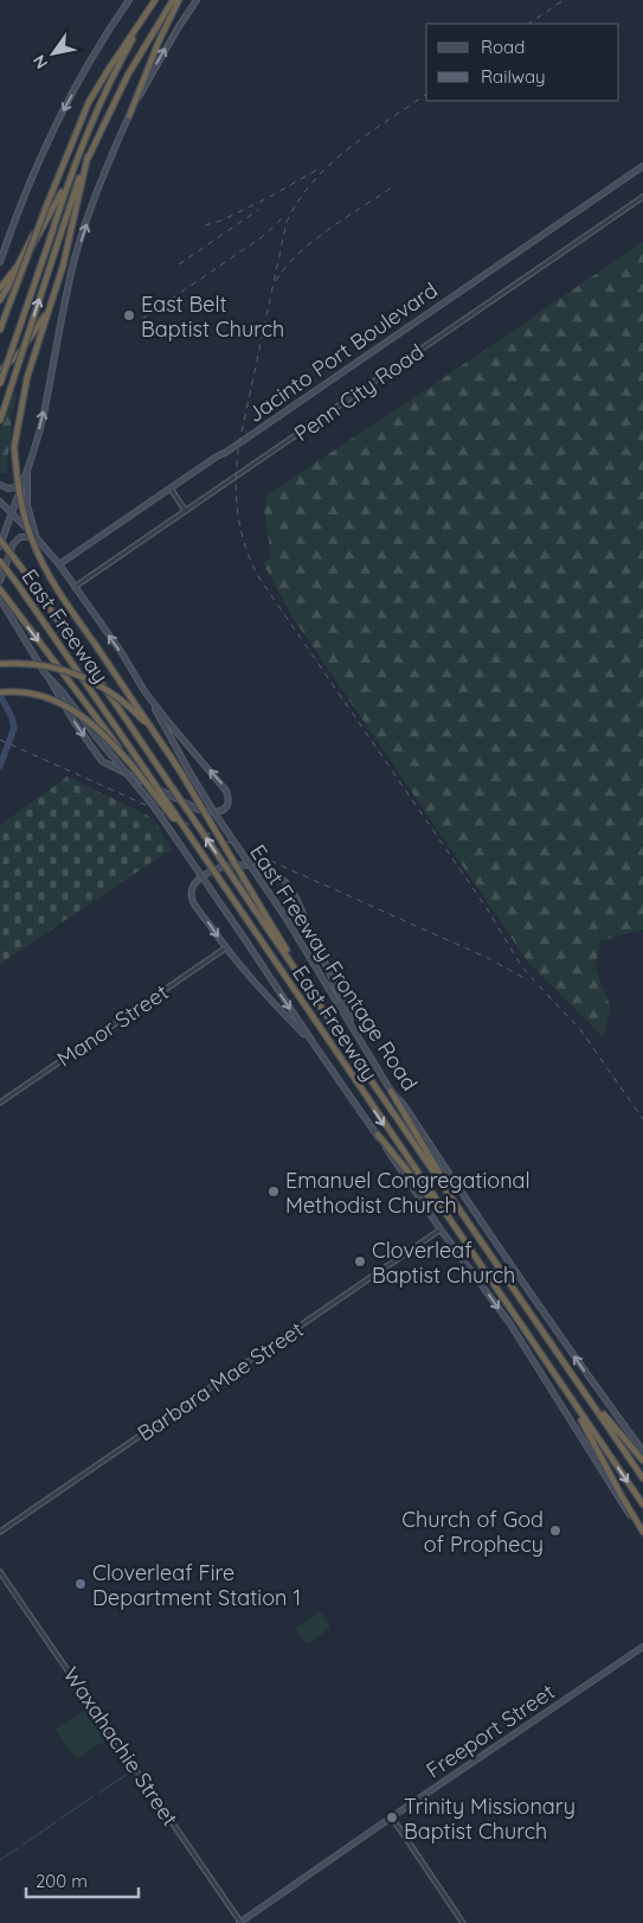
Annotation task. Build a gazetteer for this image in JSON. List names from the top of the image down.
{
  "streets": {
    "highway": ["East Freeway"],
    "main road": ["Jacinto Port Boulevard", "East Freeway Frontage Road", "Freeport Street"],
    "street": [
      "Penn City Road",
      "Manor Street",
      "Barbara Mae Street",
      "Waxahachie Street"
    ]
  },
  "crossings": [
    ["Jacinto Port Boulevard", "East Freeway Frontage Road"],
    ["Penn City Road", "East Freeway Frontage Road"],
    ["Freeport Street", "Waxahachie Street"]
  ],
  "places": [
    "East Belt Baptist Church",
    "Emanuel Congregational Methodist Church",
    "Cloverleaf Baptist Church",
    "Church of God of Prophecy",
    "Cloverleaf Fire Department Station 1",
    "Trinity Missionary Baptist Church"
  ],
  "legend": ["Road", "Railway"],
  "scale_bar": "200 m",
  "north": "bottom left"
}
